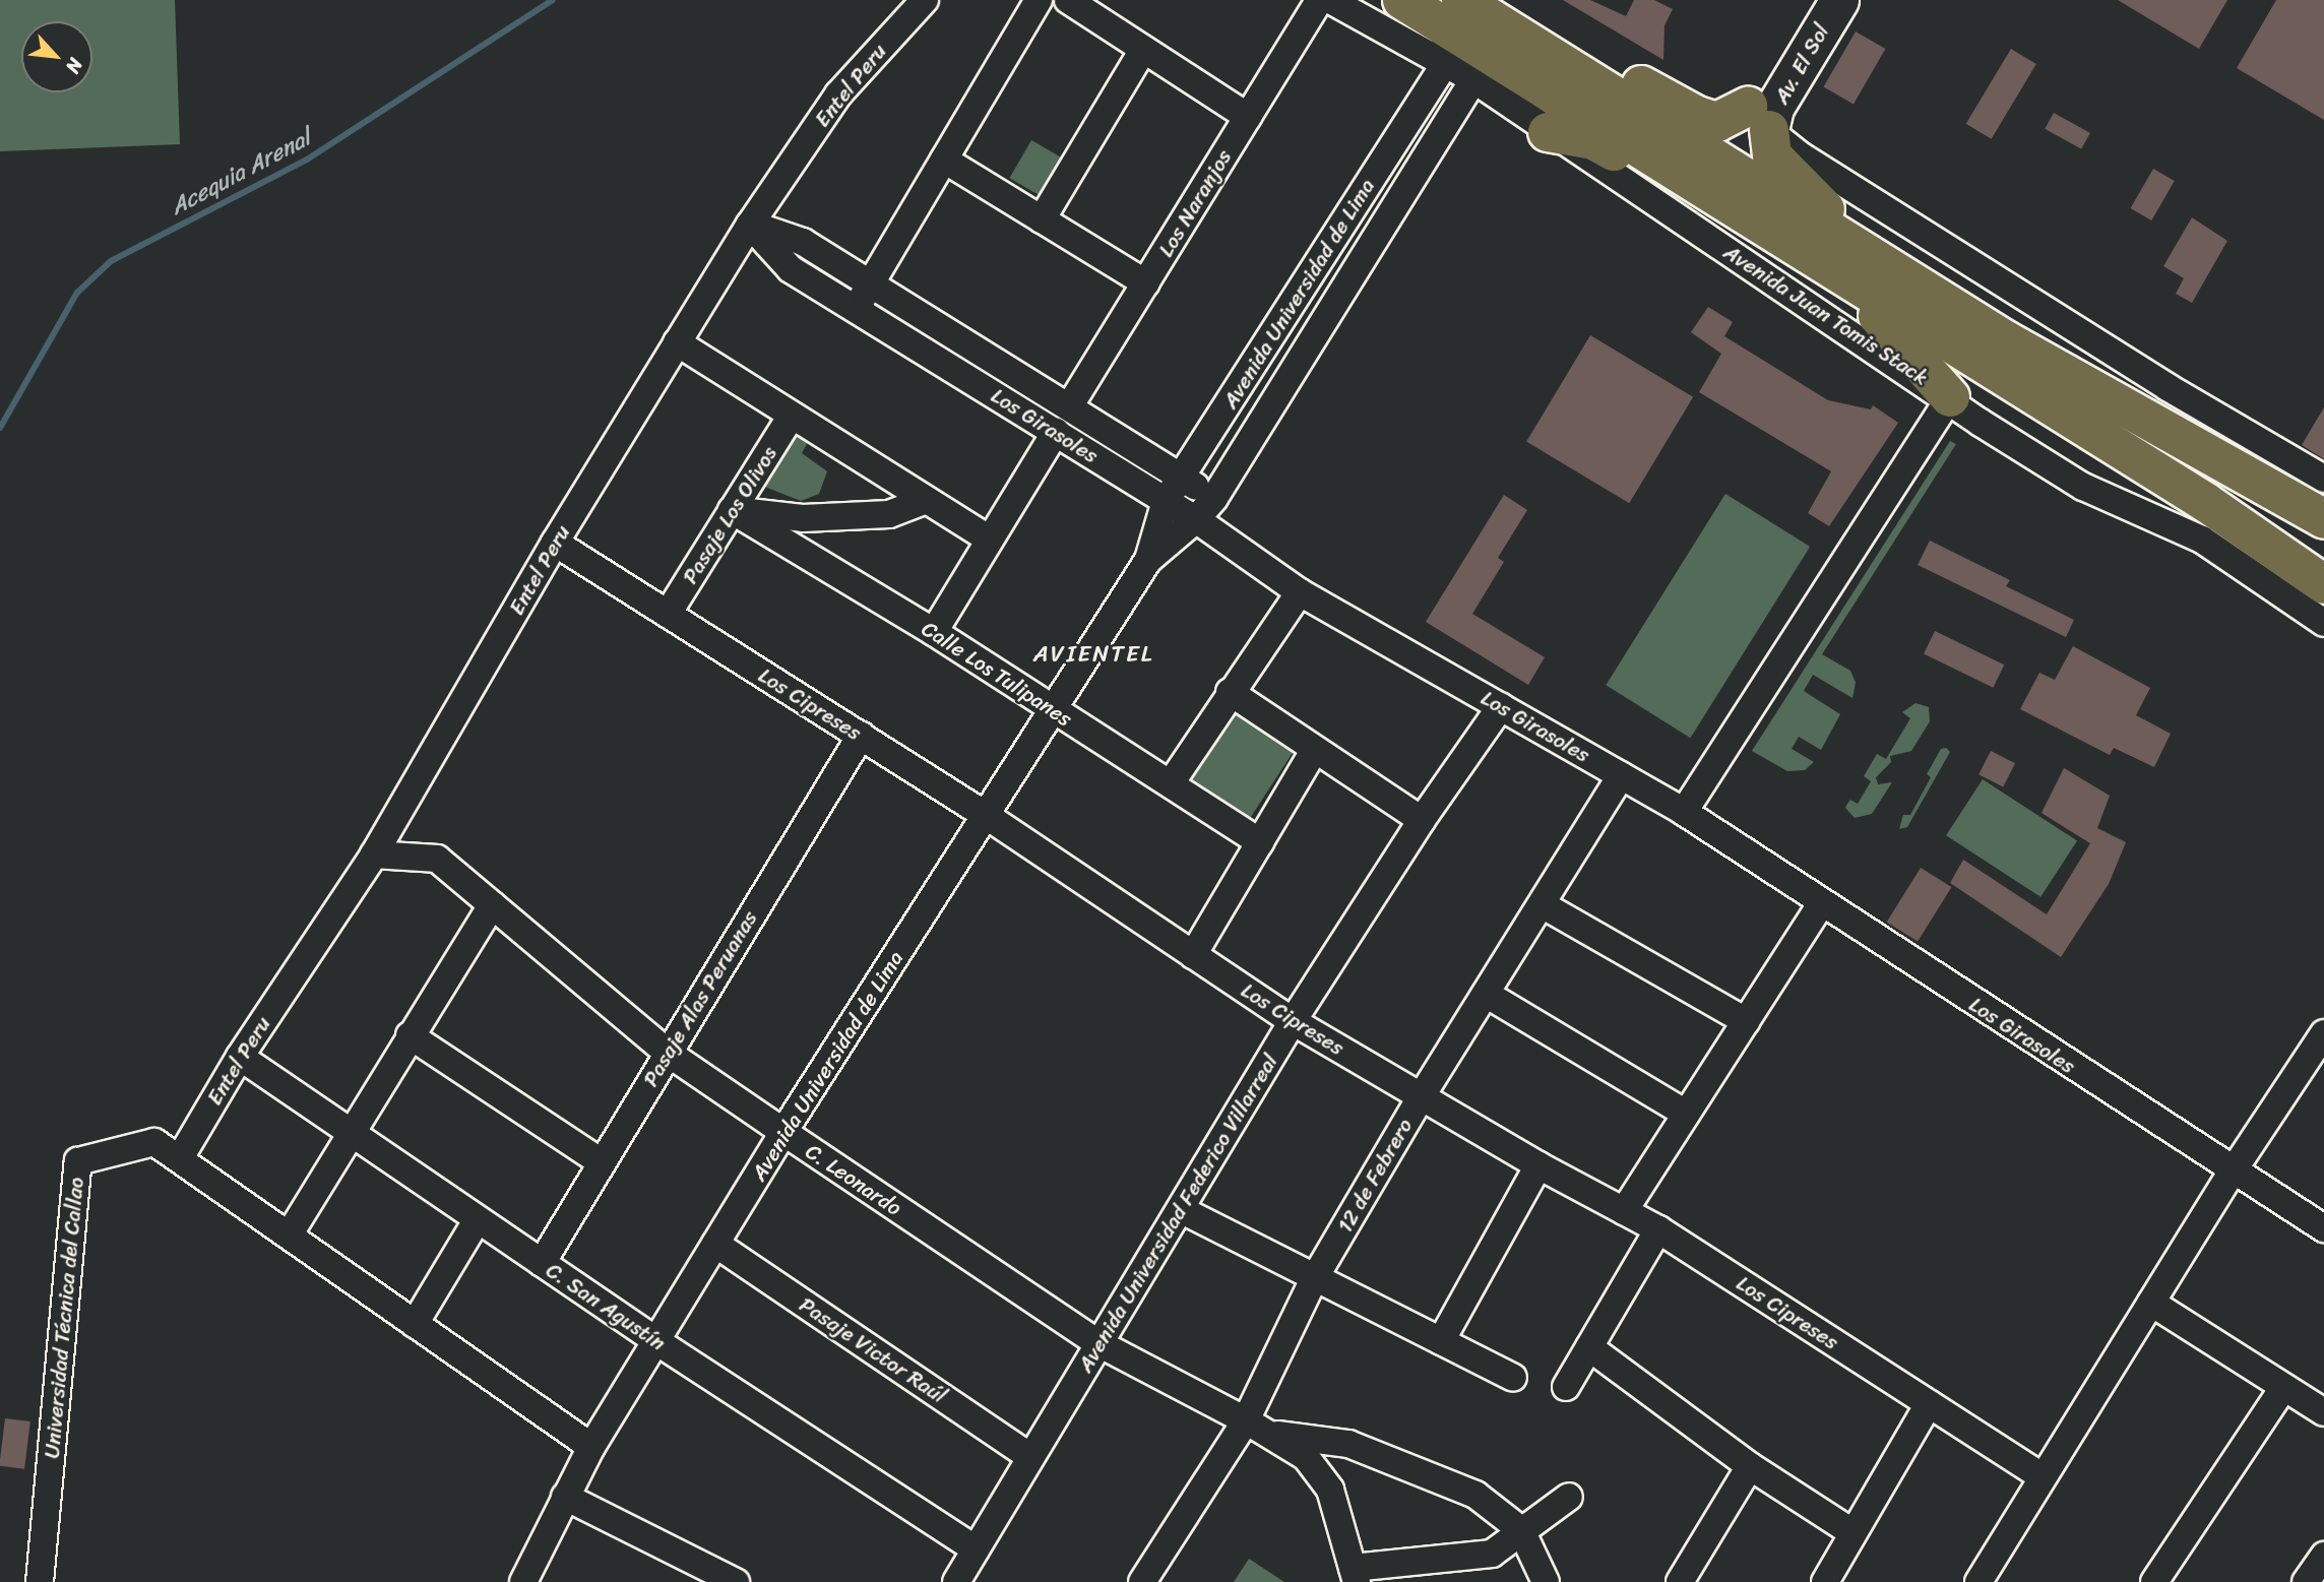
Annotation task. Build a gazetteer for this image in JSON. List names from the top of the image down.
{
  "streets": {
    "main road": ["Avenida Juan Tomis Stack"],
    "street": [
      "Av. El Sol",
      "Entel Peru",
      "Los Naranjos",
      "Avenida Universidad de Lima",
      "Los Girasoles",
      "Pasaje Los Olivos",
      "Calle Los Tulipanes",
      "Los Cipreses",
      "Pasaje Alas Peruanas",
      "12 de Febrero",
      "C. Leonardo",
      "Avenida Universidad Federico Villarreal",
      "C. San Agustín",
      "Universidad Técnica del Callao",
      "Pasaje Victor Raúl"
    ]
  },
  "crossings": [
    ["Entel Peru", "Los Girasoles"],
    ["Entel Peru", "Los Cipreses"],
    ["Entel Peru", "C. Leonardo"],
    ["Entel Peru", "C. San Agustín"],
    ["Entel Peru", "Universidad Técnica del Callao"],
    ["Avenida Universidad de Lima", "Avenida Juan Tomis Stack"],
    ["Avenida Universidad de Lima", "Los Girasoles"],
    ["Avenida Universidad de Lima", "Calle Los Tulipanes"],
    ["Avenida Universidad de Lima", "Los Cipreses"],
    ["Avenida Universidad de Lima", "C. Leonardo"],
    ["Avenida Universidad de Lima", "C. San Agustín"],
    ["Avenida Universidad de Lima", "Pasaje Victor Raúl"],
    ["Los Girasoles", "12 de Febrero"],
    ["Los Girasoles", "Avenida Universidad Federico Villarreal"],
    ["Pasaje Los Olivos", "Calle Los Tulipanes"],
    ["Pasaje Los Olivos", "Los Cipreses"],
    ["Los Cipreses", "Pasaje Alas Peruanas"],
    ["Los Cipreses", "12 de Febrero"],
    ["Los Cipreses", "Avenida Universidad Federico Villarreal"],
    ["Pasaje Alas Peruanas", "C. Leonardo"],
    ["Pasaje Alas Peruanas", "C. San Agustín"],
    ["12 de Febrero", "C. Leonardo"],
    ["C. Leonardo", "Avenida Universidad Federico Villarreal"],
    ["Avenida Universidad Federico Villarreal", "C. San Agustín"],
    ["Avenida Universidad Federico Villarreal", "Pasaje Victor Raúl"]
  ],
  "districts": ["AVIENTEL"],
  "water": ["Acequia Arenal"],
  "north": "bottom right"
}
